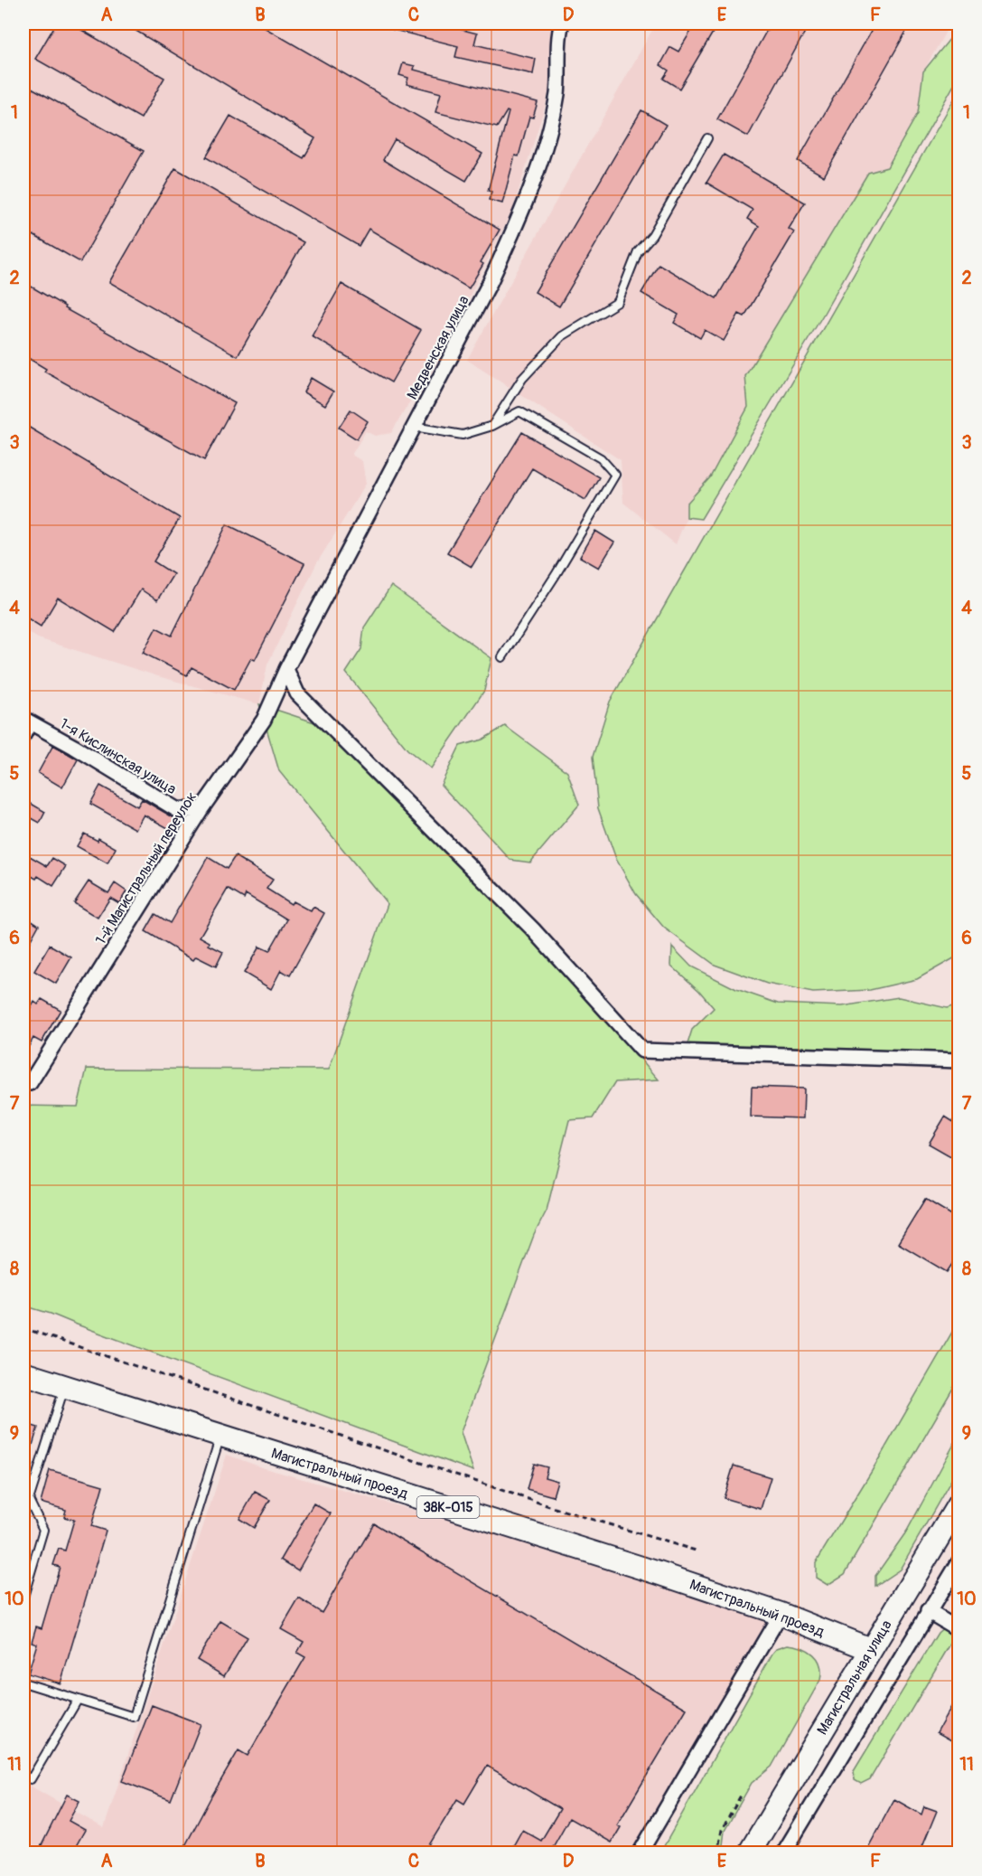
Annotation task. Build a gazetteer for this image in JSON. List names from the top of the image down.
{
  "streets": {
    "main road": ["Магистральный проезд", "38К-015", "Магистральная улица"],
    "street": ["Медвенская улица", "1-я Кислинская улица", "1-й Магистральный переулок"]
  },
  "crossings": [
    ["Медвенская улица", "1-й Магистральный переулок"],
    ["1-я Кислинская улица", "1-й Магистральный переулок"],
    ["Магистральный проезд", "Магистральная улица"]
  ],
  "grid": {
    "columns": [
      "A",
      "B",
      "C",
      "D",
      "E",
      "F"
    ],
    "rows": [
      "1",
      "2",
      "3",
      "4",
      "5",
      "6",
      "7",
      "8",
      "9",
      "10",
      "11"
    ]
  }
}
